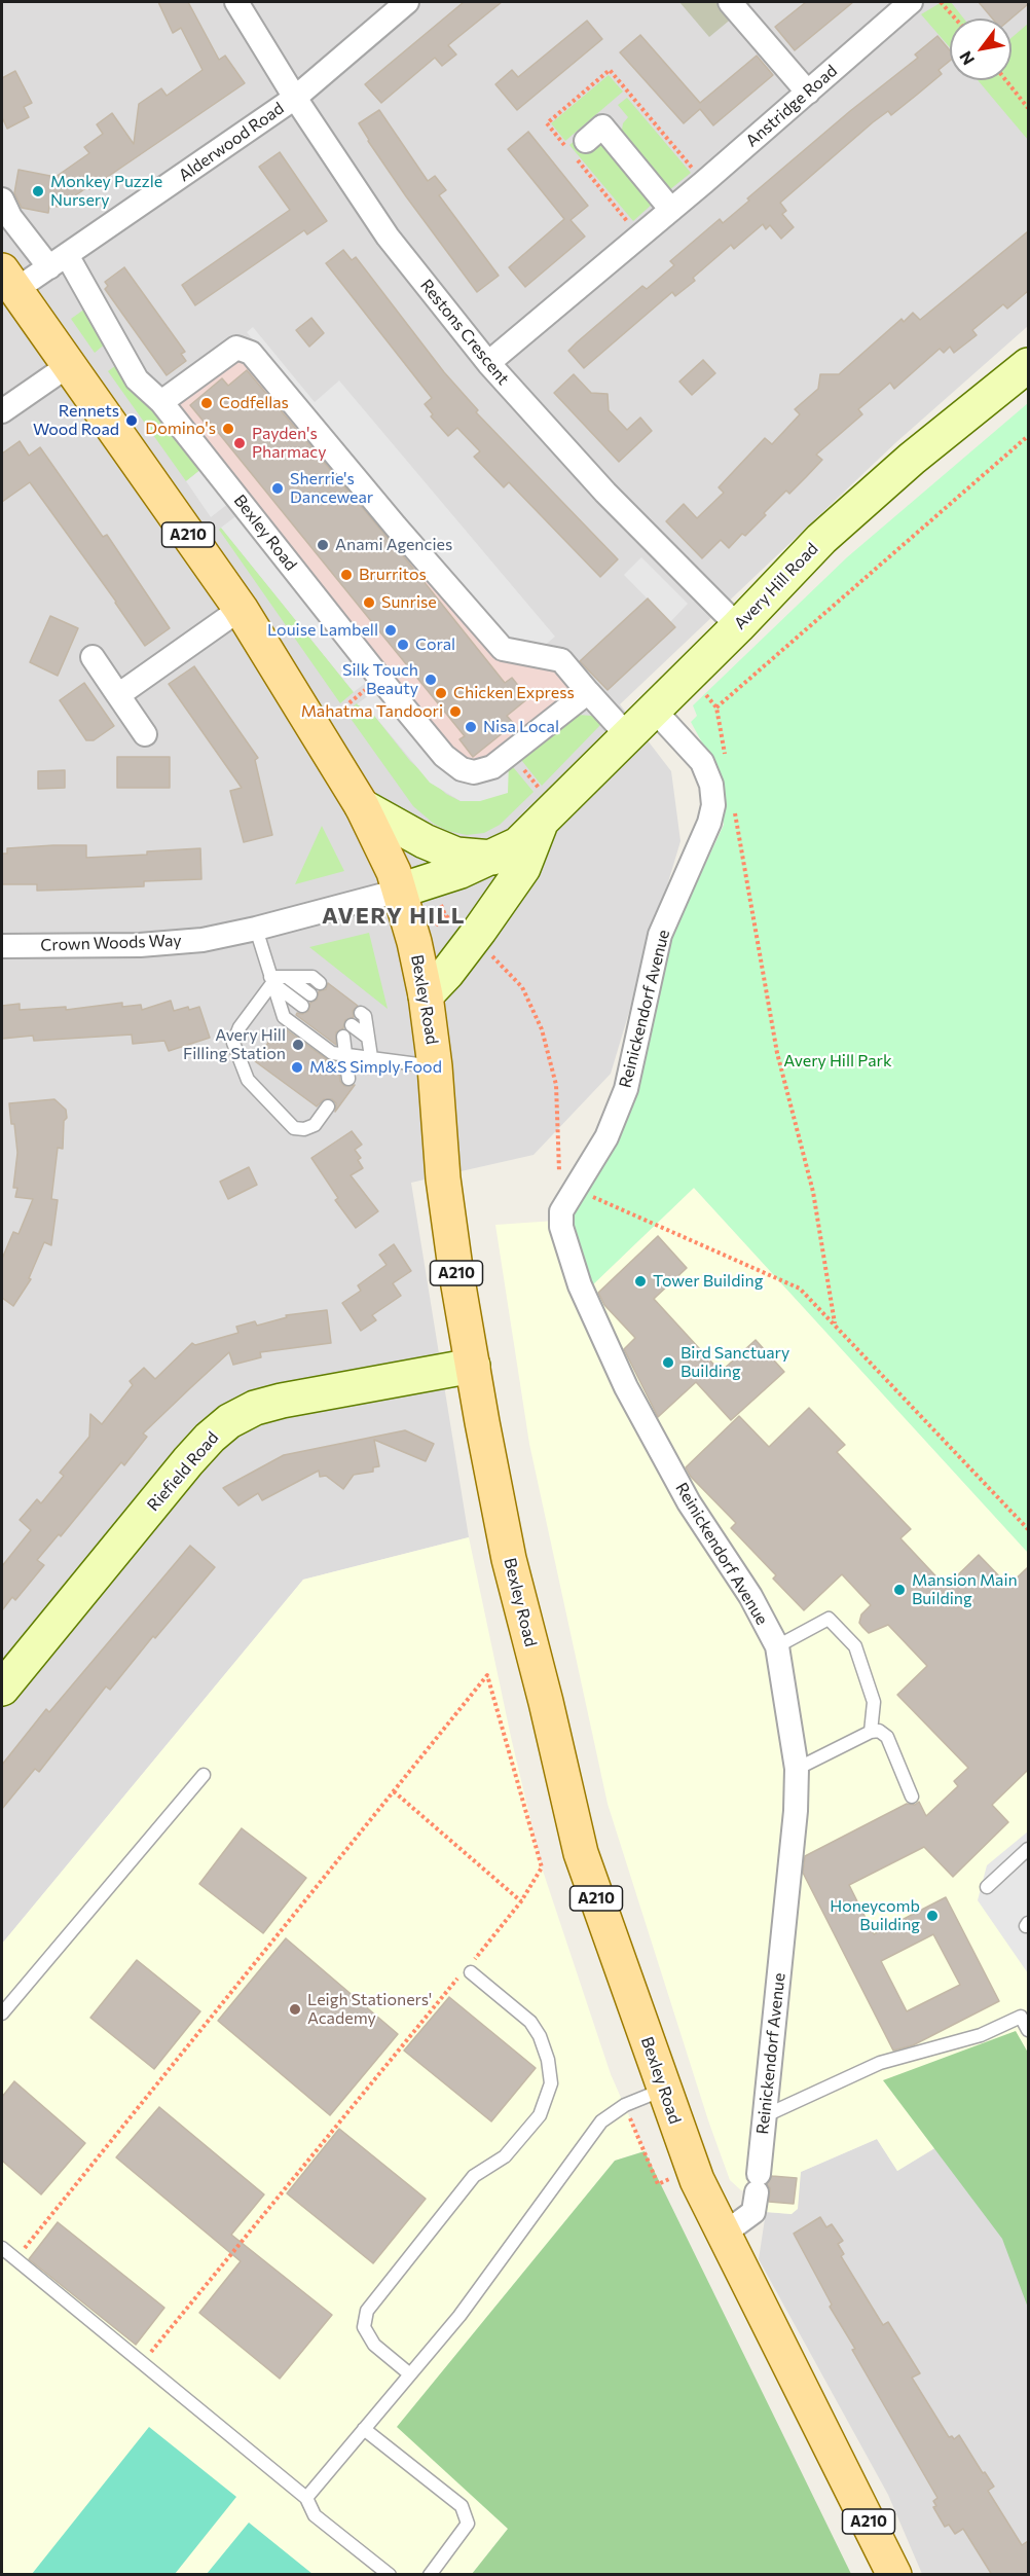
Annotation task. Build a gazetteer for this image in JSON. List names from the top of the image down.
{
  "streets": {
    "main road": [
      "Bexley Road",
      "A210",
      "Avery Hill Road",
      "Riefield Road"
    ],
    "street": [
      "Anstridge Road",
      "Alderwood Road",
      "Restons Crescent",
      "Crown Woods Way",
      "Reinickendorf Avenue"
    ]
  },
  "crossings": [
    ["Anstridge Road", "Restons Crescent"],
    ["Alderwood Road", "Restons Crescent"],
    ["Alderwood Road", "Bexley Road"],
    ["Restons Crescent", "Avery Hill Road"],
    ["Bexley Road", "Avery Hill Road"],
    ["Bexley Road", "Crown Woods Way"],
    ["Bexley Road", "Reinickendorf Avenue"],
    ["Bexley Road", "Riefield Road"],
    ["Avery Hill Road", "Crown Woods Way"],
    ["Avery Hill Road", "Reinickendorf Avenue"]
  ],
  "districts": ["AVERY HILL"],
  "parks": ["Avery Hill Park"],
  "places": [
    "Monkey Puzzle Nursery",
    "Codfellas",
    "Rennets Wood Road",
    "Domino's",
    "Payden's Pharmacy",
    "Sherrie's Dancewear",
    "Anami Agencies",
    "Brurritos",
    "Sunrise",
    "Louise Lambell",
    "Coral",
    "Silk Touch Beauty",
    "Chicken Express",
    "Mahatma Tandoori",
    "Nisa Local",
    "Avery Hill Filling Station",
    "M&S Simply Food",
    "Tower Building",
    "Bird Sanctuary Building",
    "Mansion Main Building",
    "Honeycomb Building",
    "Leigh Stationers' Academy"
  ],
  "north": "bottom left"
}
